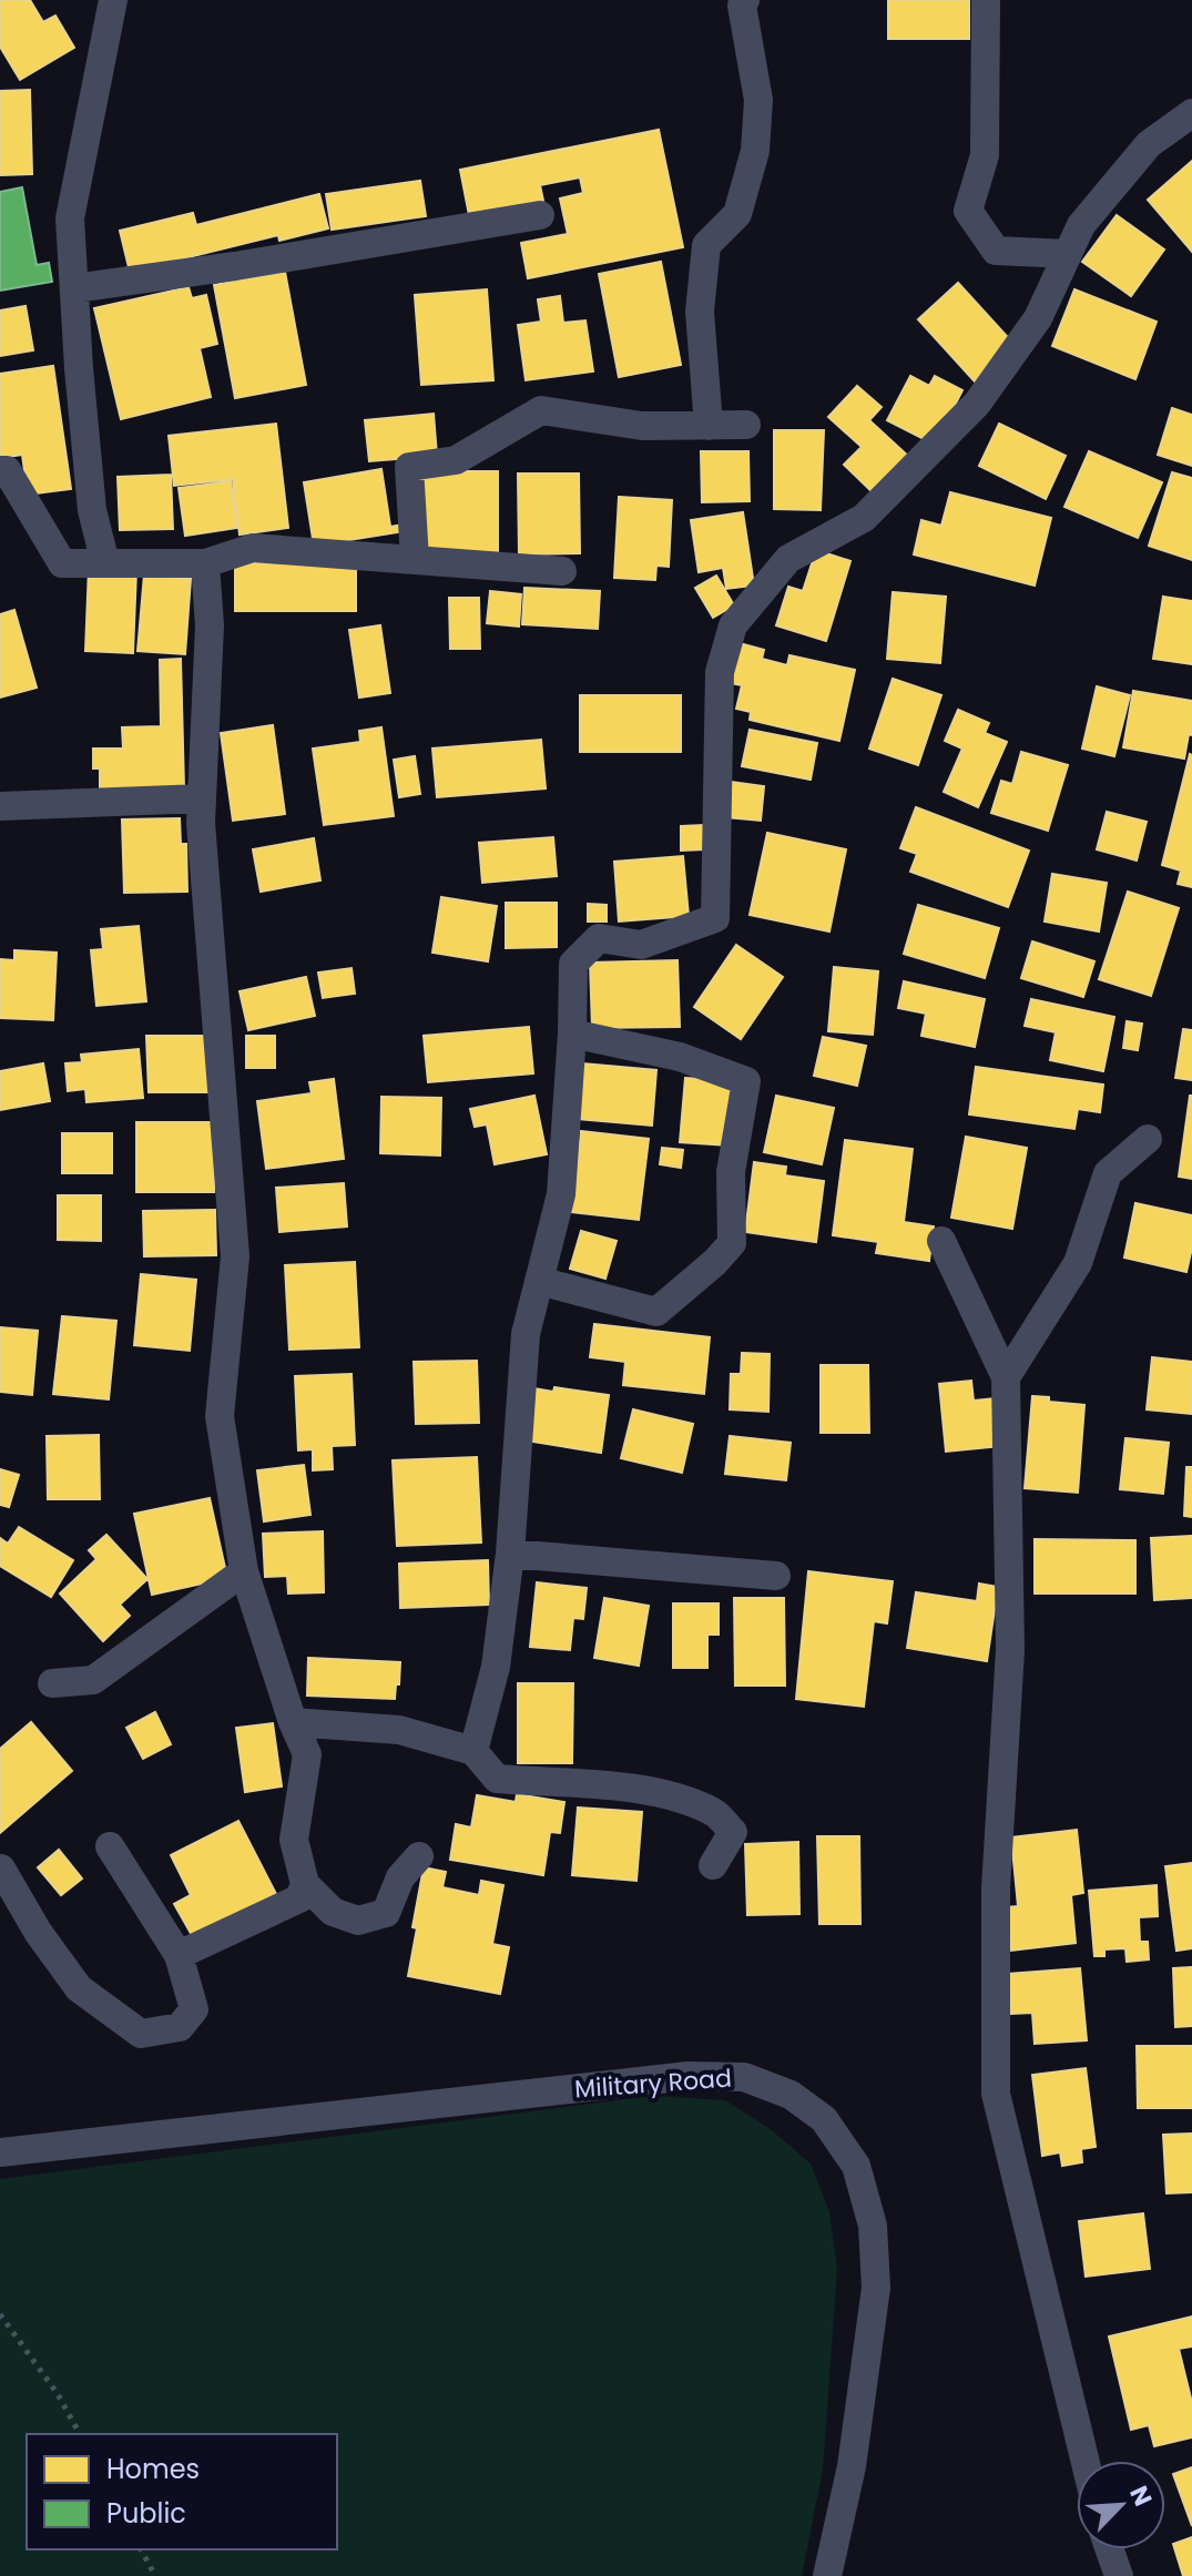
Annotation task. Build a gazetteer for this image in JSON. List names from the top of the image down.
{
  "streets": {
    "street": ["Military Road"]
  },
  "legend": ["Homes", "Public"],
  "north": "top right"
}
